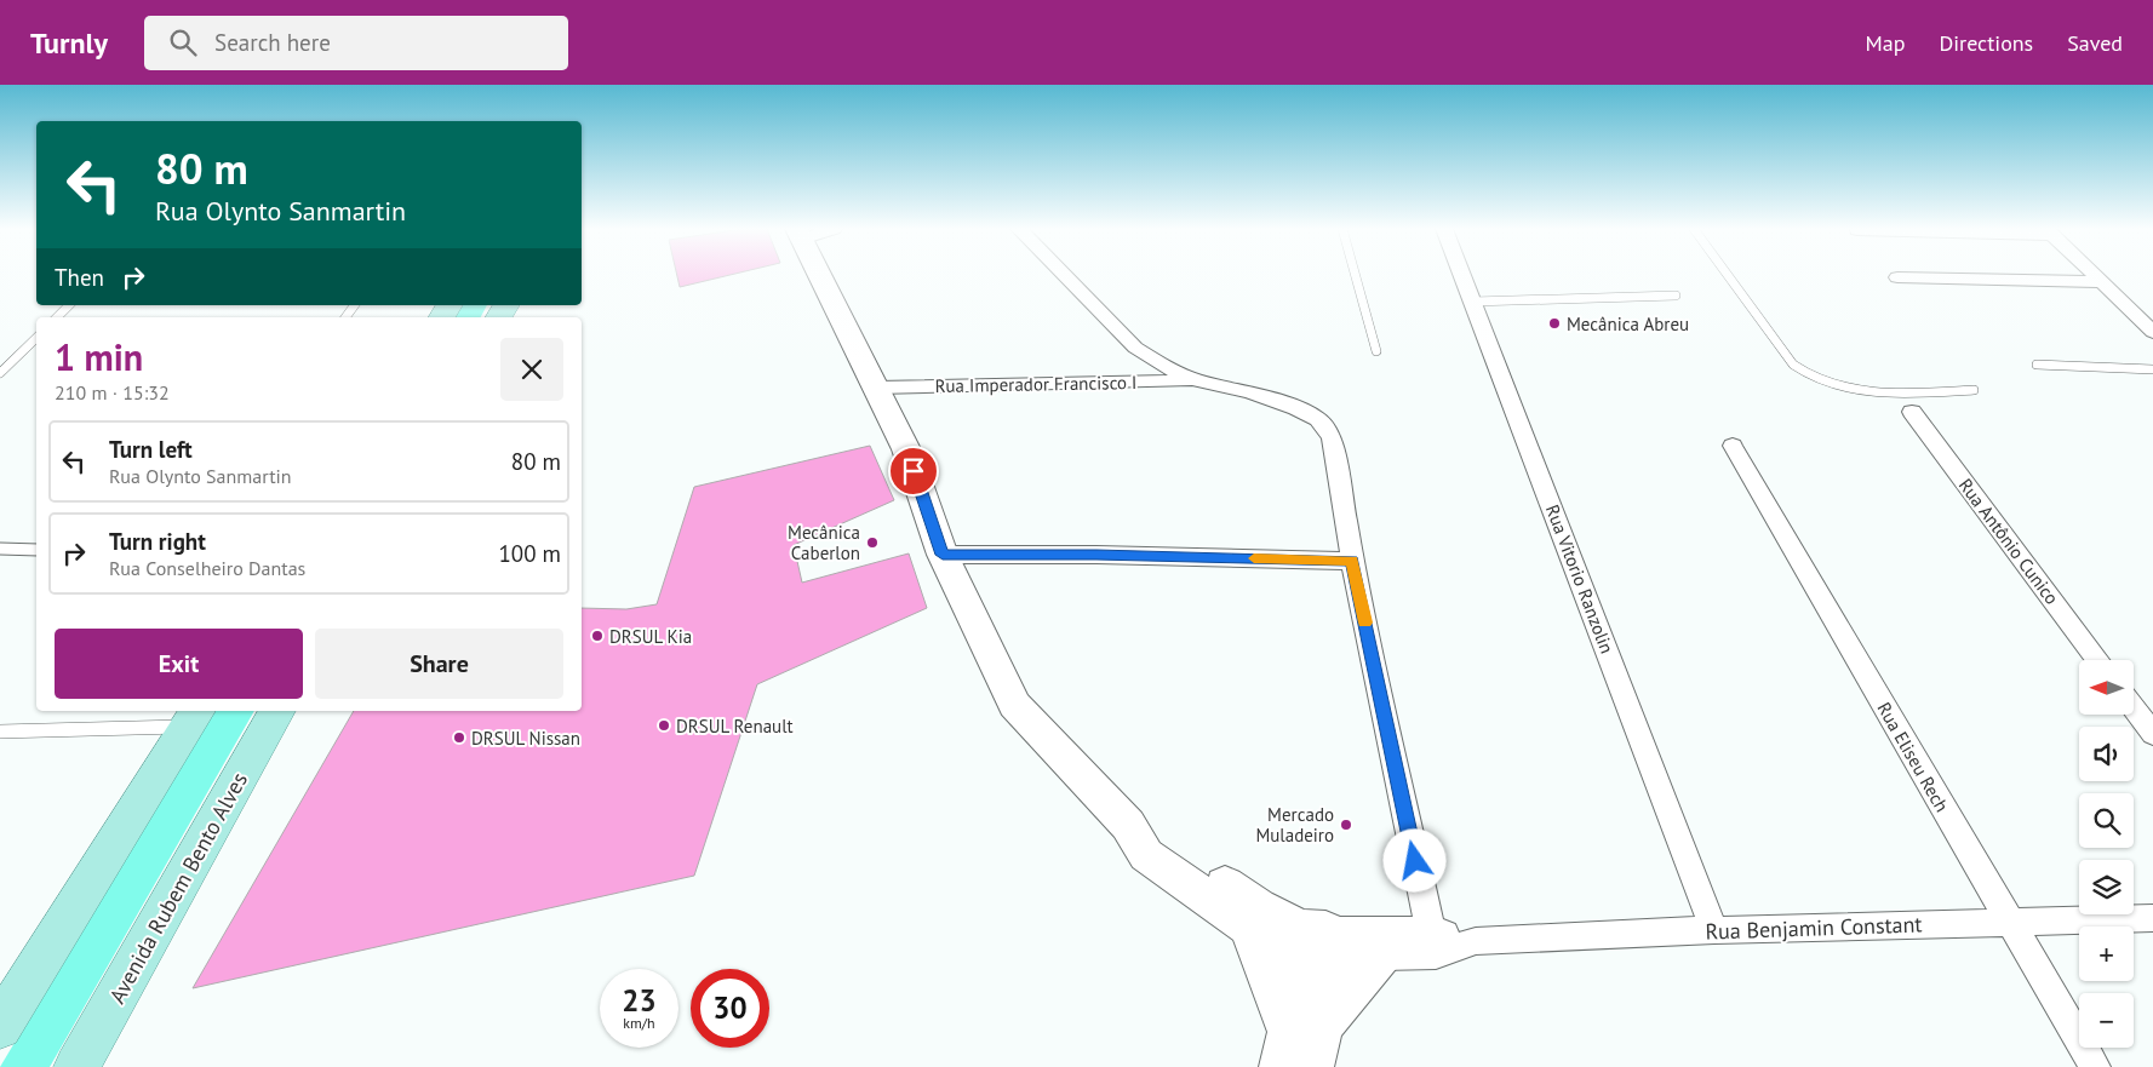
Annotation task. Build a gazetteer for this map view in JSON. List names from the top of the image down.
{
  "streets": {
    "main road": ["Avenida Rubem Bento Alves"],
    "street": [
      "Rua Imperador Francisco I",
      "Rua Antônio Cunico",
      "Rua Vitorio Ranzolin",
      "Rua Eliseu Rech",
      "Rua Benjamin Constant"
    ]
  },
  "crossings": [
    ["Rua Vitorio Ranzolin", "Rua Benjamin Constant"],
    ["Rua Eliseu Rech", "Rua Benjamin Constant"]
  ],
  "places": [
    "Mecânica Abreu",
    "Mecânica Caberlon",
    "DRSUL Kia",
    "DRSUL Renault",
    "DRSUL Nissan",
    "Mercado Muladeiro"
  ],
  "north": "left",
  "page": {
    "header": "Turnly",
    "search": "Search here",
    "nav": ["Map", "Directions", "Saved"],
    "turn": ["80 m", "Rua Olynto Sanmartin"],
    "then": "Then",
    "heading": ["1 min", "210 m · 15:32"],
    "list": [
      {
        "name": "Turn left",
        "note": "Rua Olynto Sanmartin",
        "value": "80 m"
      },
      {
        "name": "Turn right",
        "note": "Rua Conselheiro Dantas",
        "value": "100 m"
      }
    ],
    "buttons": ["Exit", "Share"],
    "map_buttons": ["+", "−"],
    "speed": "23 km/h",
    "limit": "30"
  }
}
